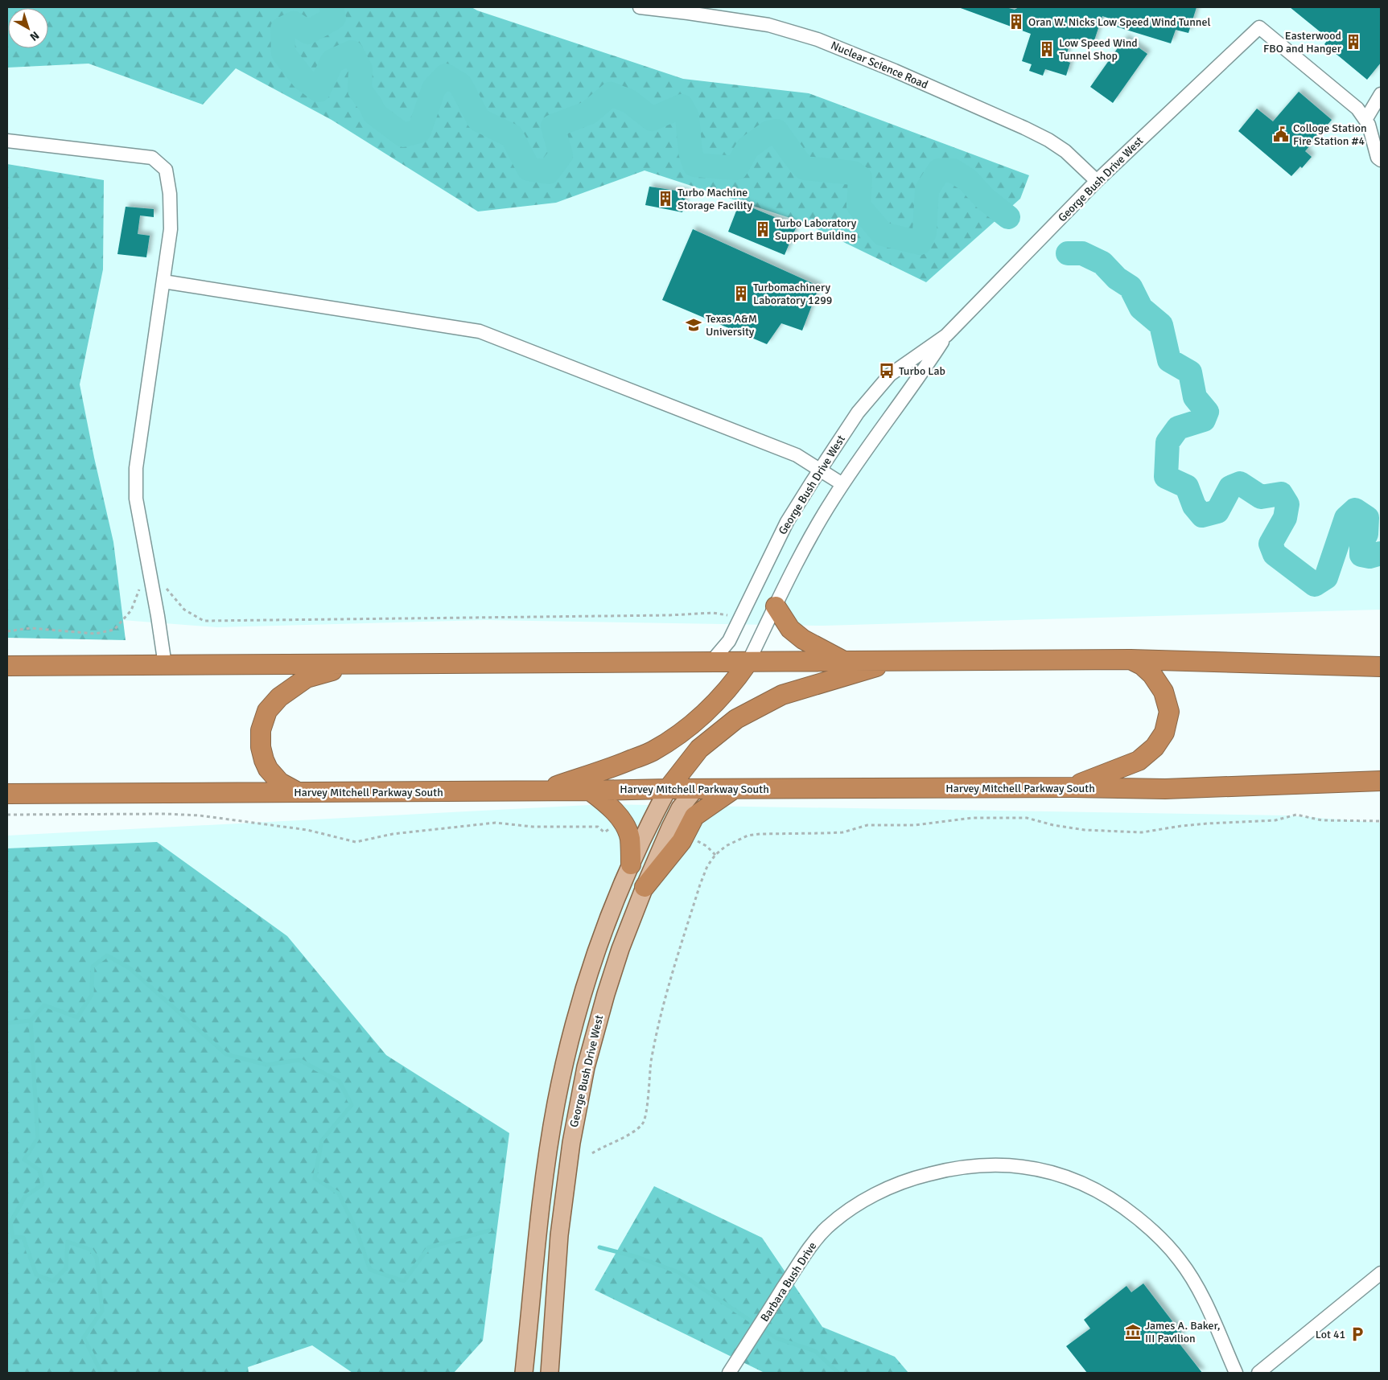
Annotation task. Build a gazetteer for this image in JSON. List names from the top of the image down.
{
  "streets": {
    "highway": ["Harvey Mitchell Parkway South"],
    "main road": ["George Bush Drive West"],
    "street": ["Nuclear Science Road", "Barbara Bush Drive"]
  },
  "crossings": [
    ["Nuclear Science Road", "George Bush Drive West"],
    ["George Bush Drive West", "Harvey Mitchell Parkway South"]
  ],
  "places": {
    "building": [
      "Oran W. Nicks Low Speed Wind Tunnel",
      "Easterwood FBO and Hanger",
      "Low Speed Wind Tunnel Shop",
      "Turbo Machine Storage Facility",
      "Turbo Laboratory Support Building",
      "Turbomachinery Laboratory 1299"
    ],
    "public building": ["Colloge Station Fire Station #4"],
    "school or university": ["Texas A&M University"],
    "bus stop": ["Turbo Lab"],
    "museum": ["James A. Baker, III Pavilion"],
    "parking": ["Lot 41"]
  },
  "north": "bottom right"
}
